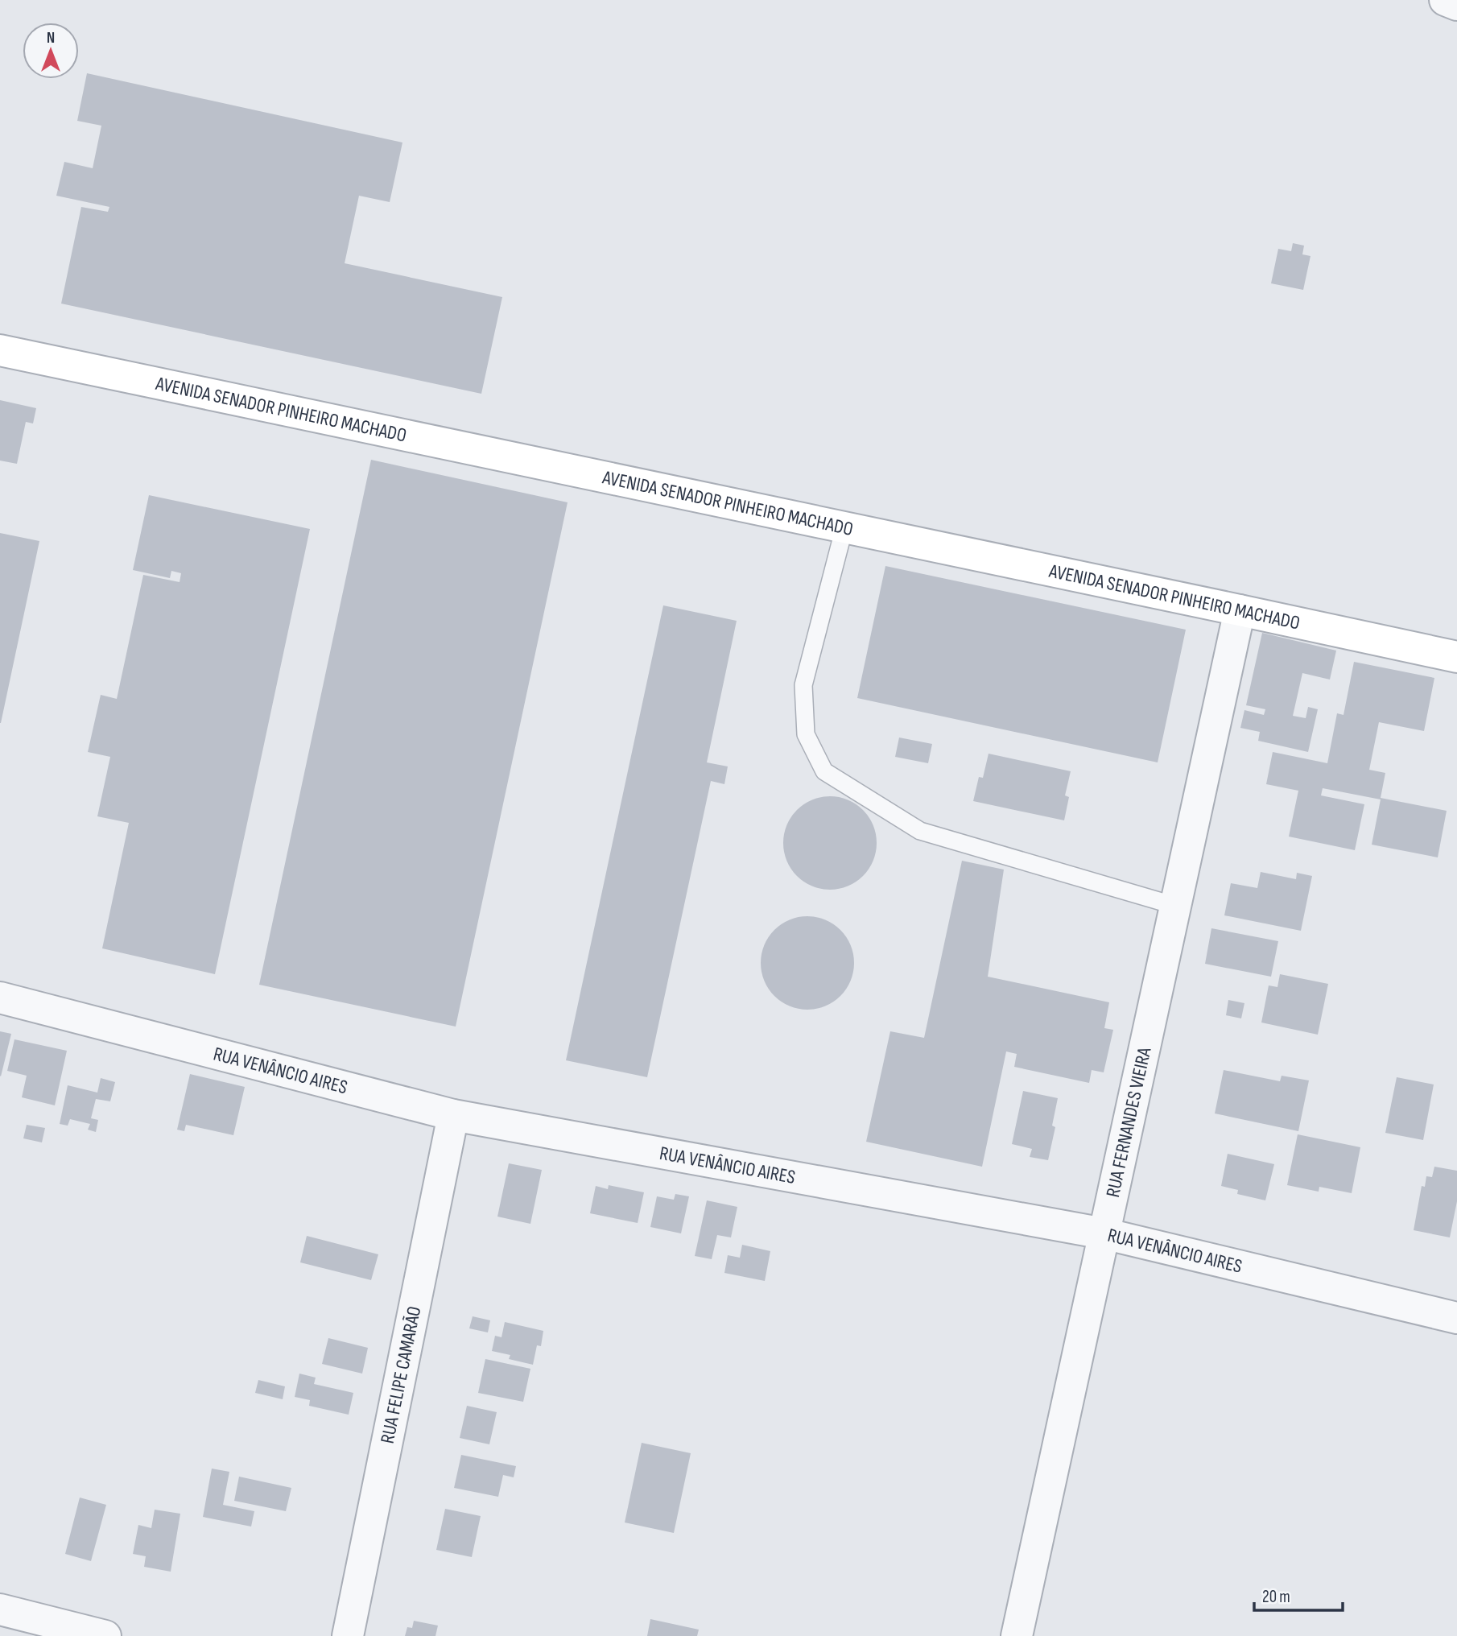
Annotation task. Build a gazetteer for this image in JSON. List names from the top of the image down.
{
  "streets": {
    "main road": ["AVENIDA SENADOR PINHEIRO MACHADO"],
    "street": ["RUA VENÂNCIO AIRES", "RUA FERNANDES VIEIRA", "RUA FELIPE CAMARÃO"]
  },
  "crossings": [
    ["AVENIDA SENADOR PINHEIRO MACHADO", "RUA FERNANDES VIEIRA"],
    ["RUA VENÂNCIO AIRES", "RUA FERNANDES VIEIRA"],
    ["RUA VENÂNCIO AIRES", "RUA FELIPE CAMARÃO"]
  ],
  "scale_bar": "20 m",
  "north": "top"
}
